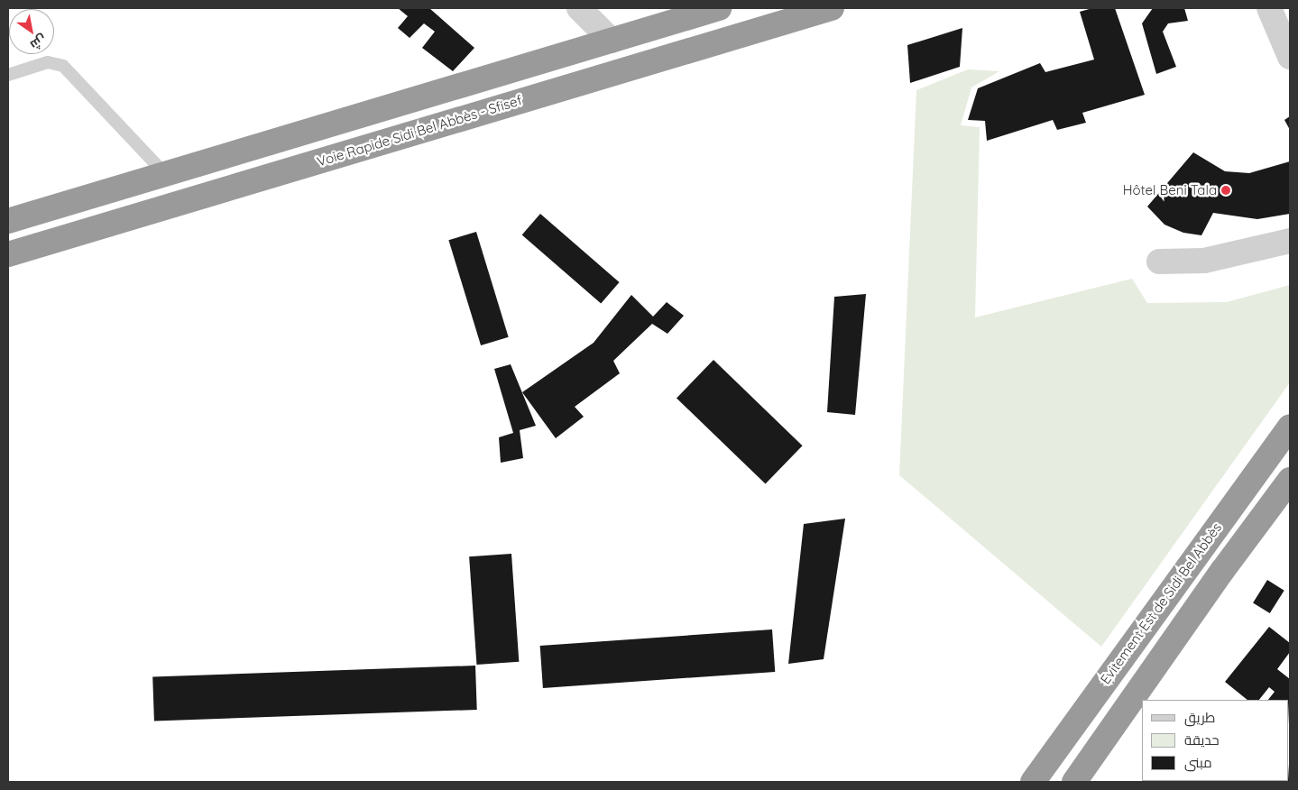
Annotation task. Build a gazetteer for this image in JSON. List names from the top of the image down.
{
  "streets": {
    "highway": ["Voie Rapide Sidi Bel Abbès - Sfisef", "Evitement Est de Sidi Bel Abbès"]
  },
  "places": ["Hôtel Beni Tala"],
  "legend": ["طريق", "حديقة", "مبنى"],
  "north": "bottom right"
}
